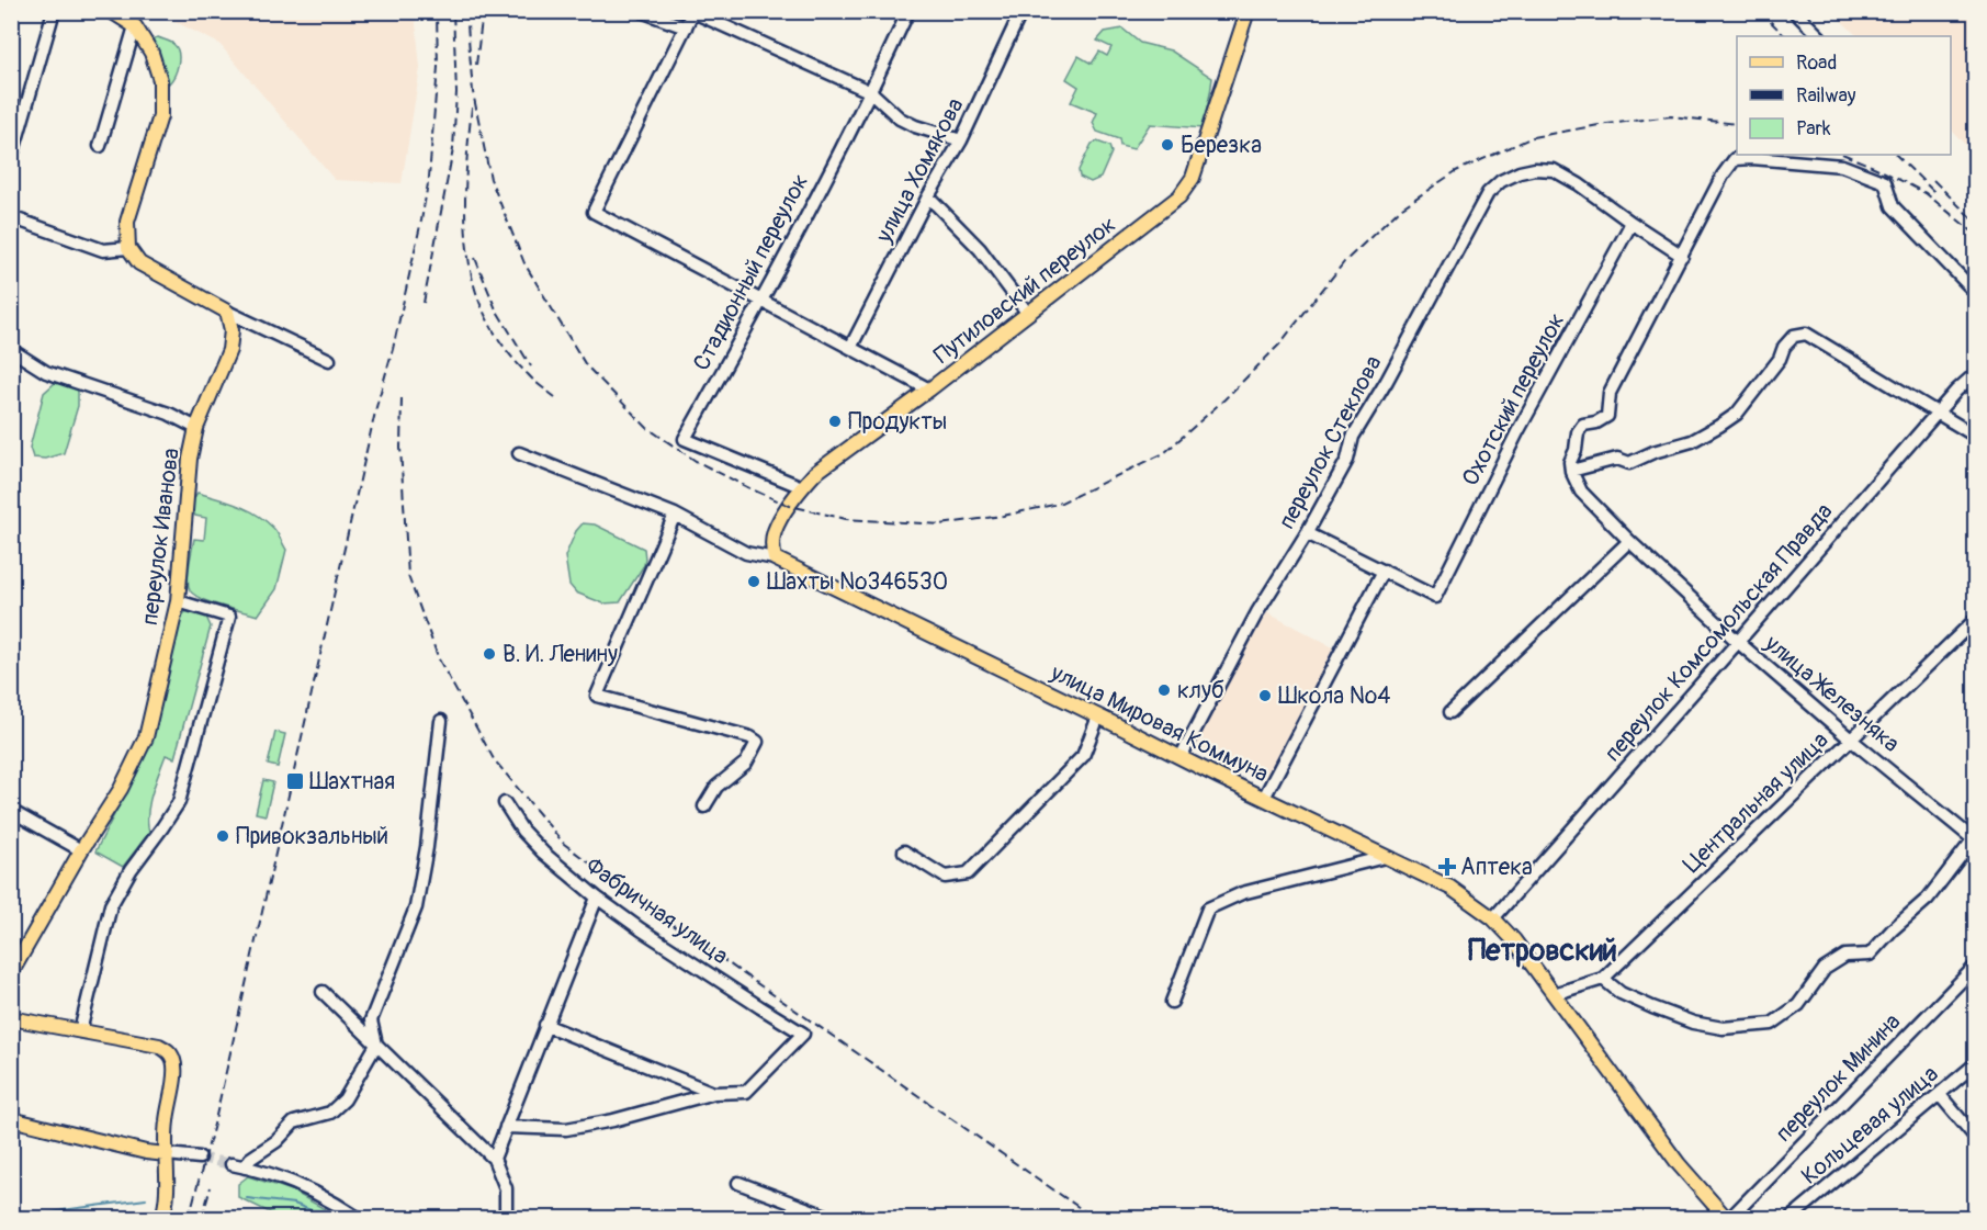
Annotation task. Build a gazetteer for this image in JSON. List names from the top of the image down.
{
  "streets": {
    "main road": ["Путиловский переулок", "переулок Иванова", "улица Мировая Коммуна"],
    "street": [
      "улица Хомякова",
      "Стадионный переулок",
      "Охотский переулок",
      "переулок Стеклова",
      "переулок Комсомольская Правда",
      "улица Железняка",
      "Центральная улица",
      "Фабричная улица",
      "переулок Минина",
      "Кольцевая улица"
    ]
  },
  "crossings": [
    ["Стадионный переулок", "Путиловский переулок"],
    ["Путиловский переулок", "улица Мировая Коммуна"],
    ["Охотский переулок", "переулок Стеклова"],
    ["переулок Стеклова", "улица Мировая Коммуна"],
    ["переулок Комсомольская Правда", "улица Железняка"],
    ["переулок Комсомольская Правда", "улица Мировая Коммуна"],
    ["улица Железняка", "Центральная улица"],
    ["улица Мировая Коммуна", "Центральная улица"],
    ["улица Мировая Коммуна", "переулок Минина"]
  ],
  "districts": ["Петровский"],
  "places": {
    "other": [
      "Березка",
      "Продукты",
      "Шахты №346530",
      "В. И. Ленину",
      "клуб",
      "Школа №4",
      "Привокзальный"
    ],
    "transit": ["Шахтная"],
    "health": ["Аптека"]
  },
  "legend": ["Road", "Railway", "Park"]
}
